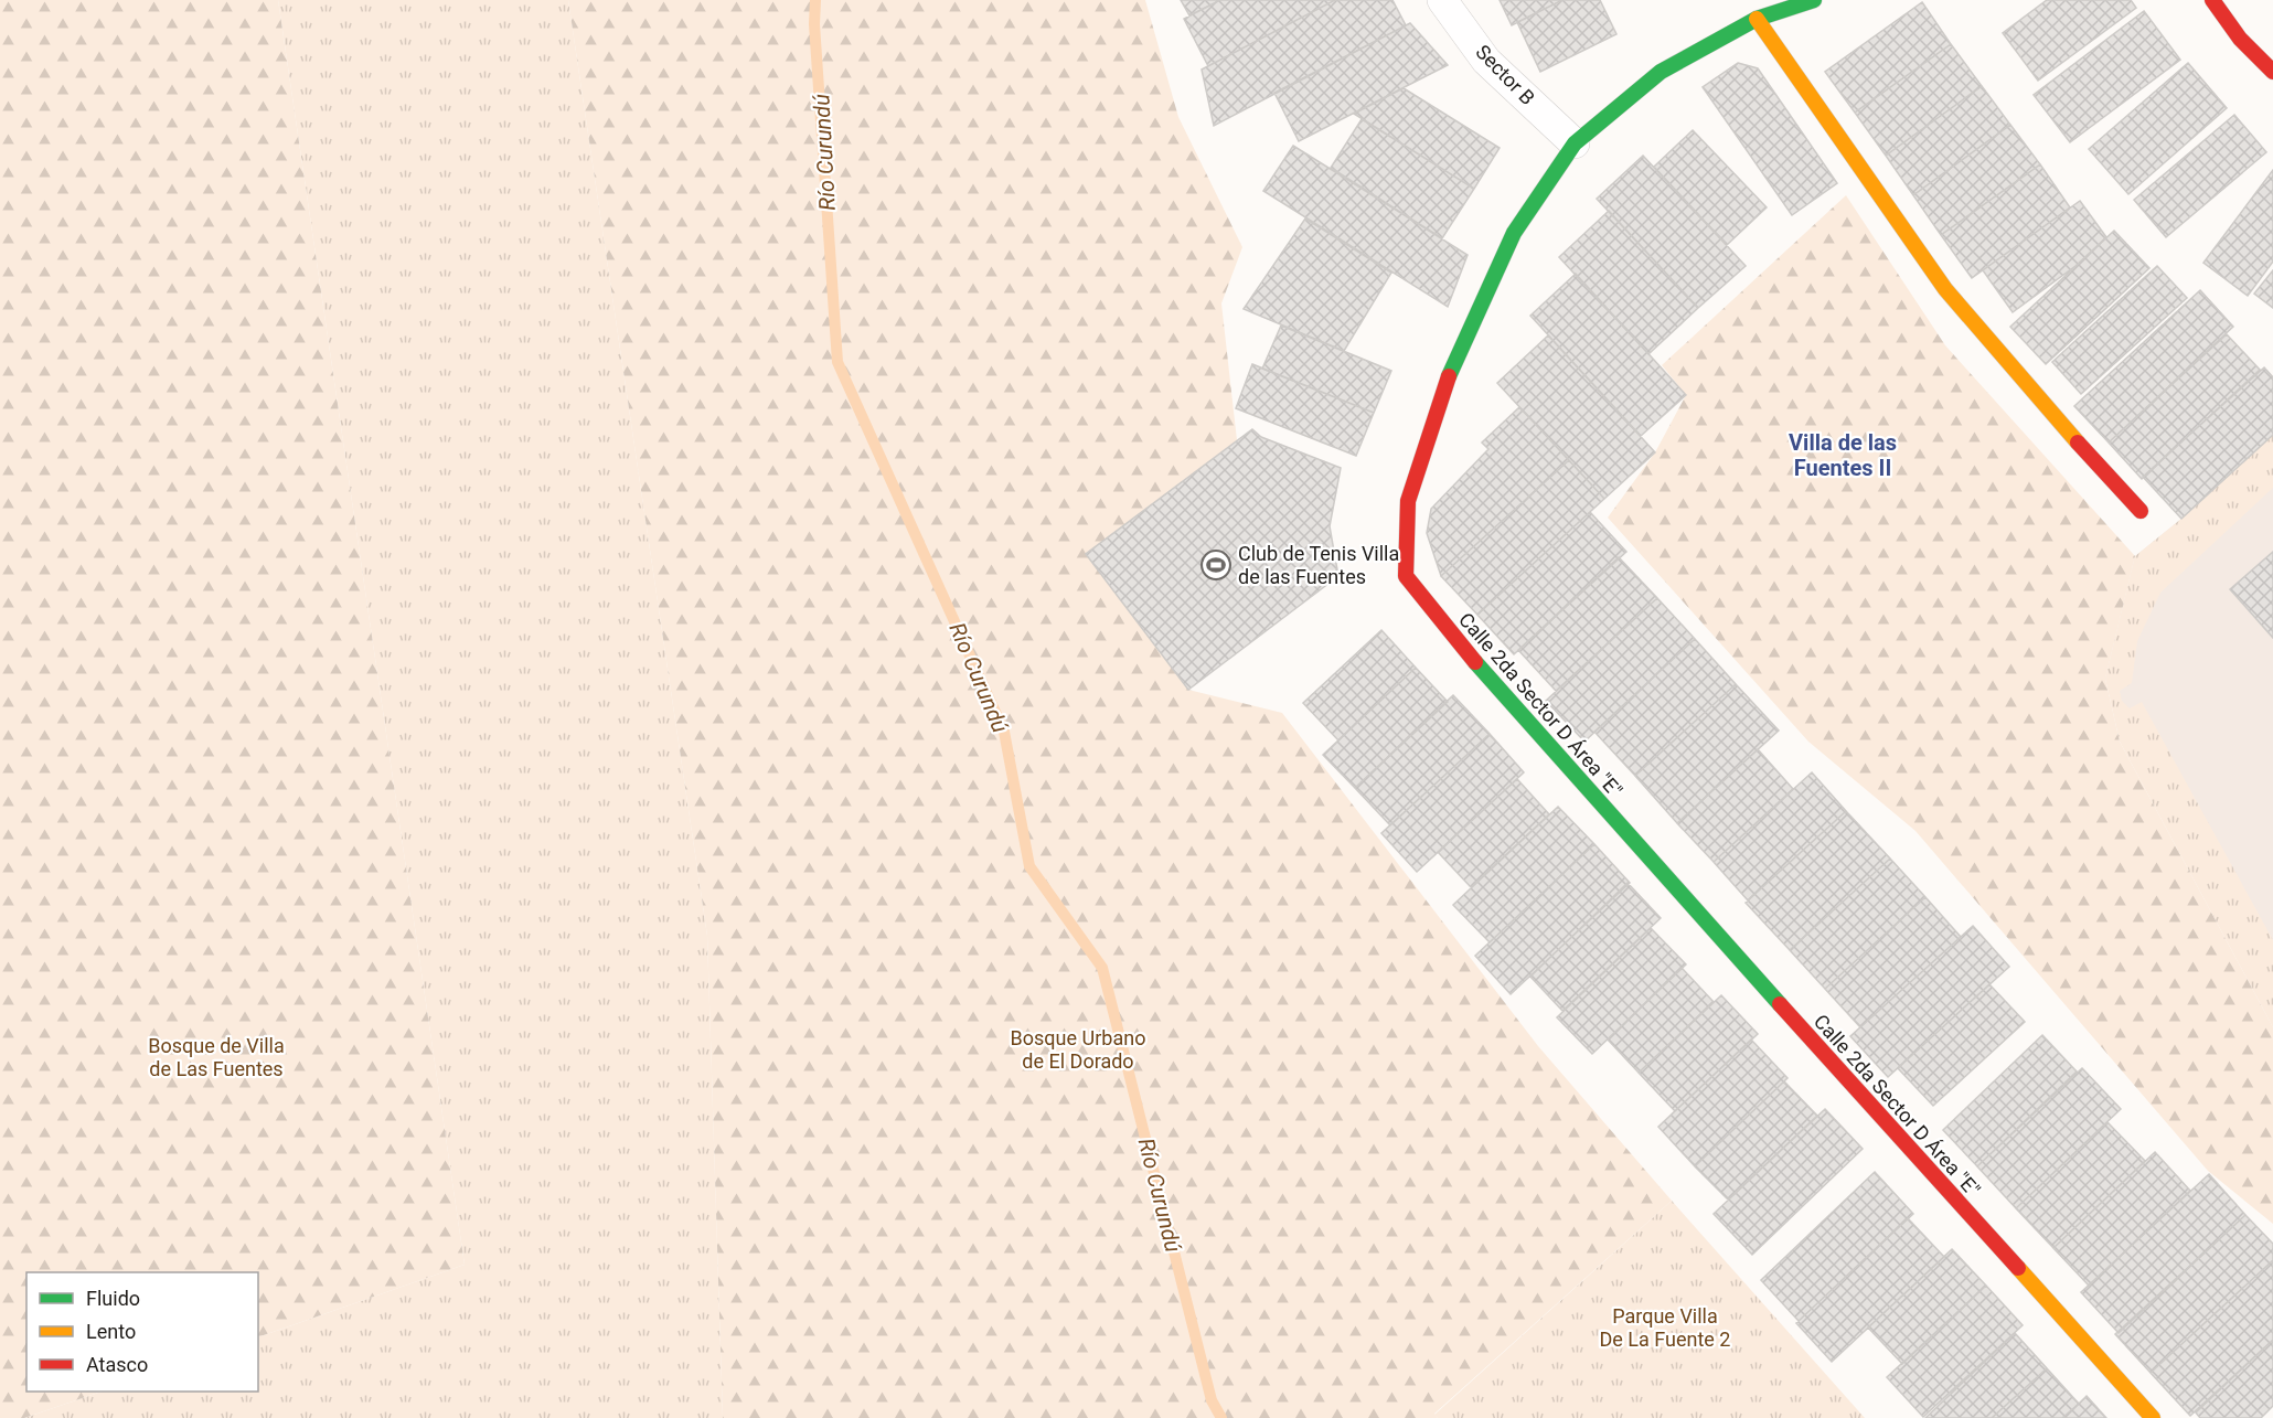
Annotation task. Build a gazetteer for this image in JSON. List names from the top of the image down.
{
  "streets": {
    "street": ["Sector B", "Calle 2da Sector D Área \"E\""]
  },
  "crossings": [
    ["Sector B", "Calle 2da Sector D Área \"E\""]
  ],
  "districts": ["Villa de las Fuentes II"],
  "water": ["Río Curundú"],
  "parks": ["Bosque Urbano de El Dorado", "Bosque de Villa de Las Fuentes", "Parque Villa De La Fuente 2"],
  "places": {
    "sports": ["Club de Tenis Villa de las Fuentes"]
  },
  "legend": ["Fluido", "Lento", "Atasco"]
}
